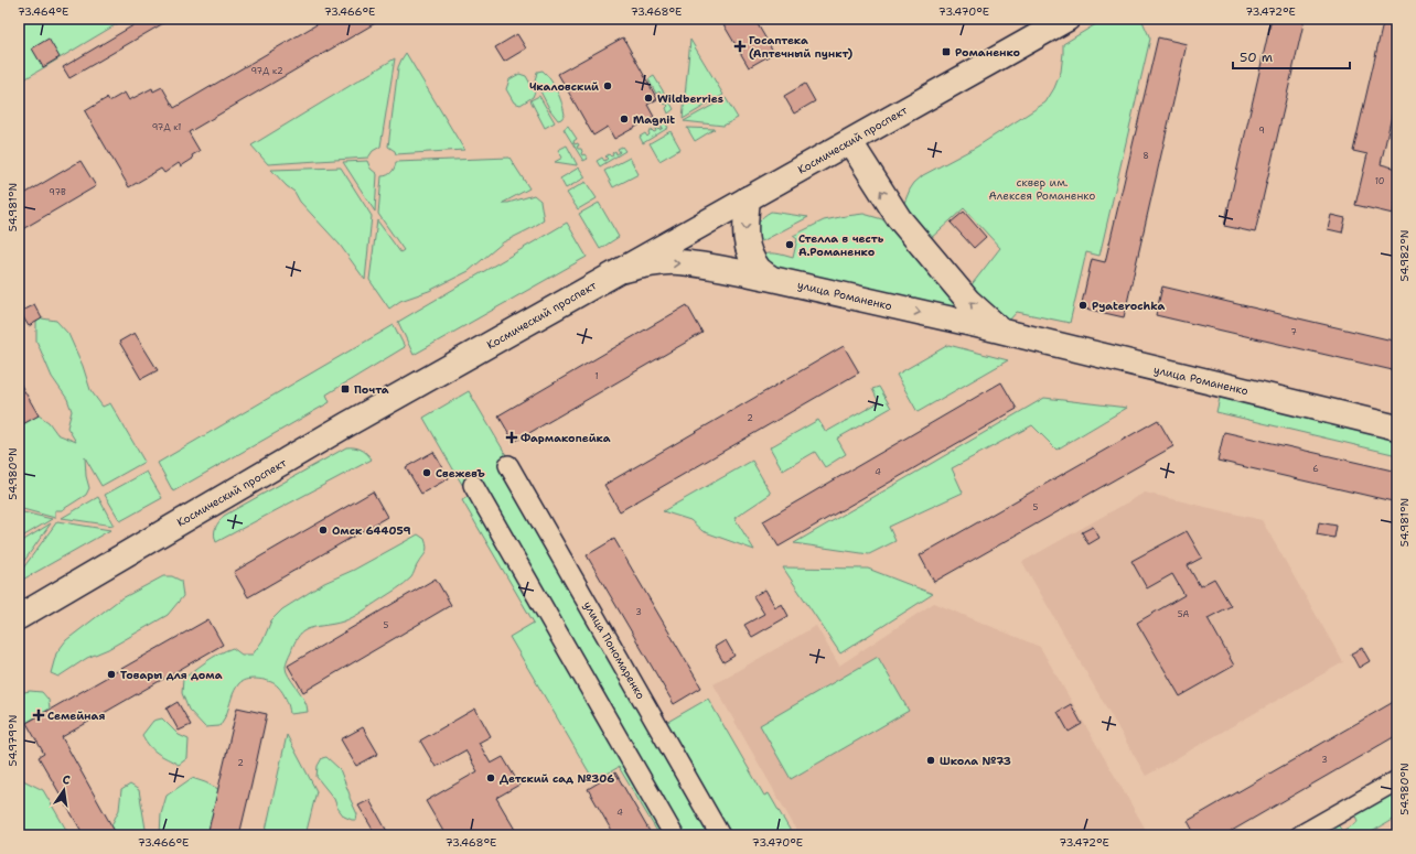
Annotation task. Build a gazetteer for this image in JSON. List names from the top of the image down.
{
  "streets": {
    "main road": ["Космический проспект", "улица Романенко"],
    "street": ["улица Пономаренко"]
  },
  "crossings": [
    ["Космический проспект", "улица Романенко"]
  ],
  "parks": ["сквер им. Алексея Романенко"],
  "places": {
    "health": ["Госаптека (Аптечный пункт)", "Фармакопейка", "Семейная"],
    "transit": ["Романенко", "Почта"],
    "other": [
      "Чкаловский",
      "Wildberries",
      "Magnit",
      "Стелла в честь А.Романенко",
      "Pyaterochka",
      "СвежевЪ",
      "Омск 644059",
      "Товары для дома",
      "Школа №73",
      "Детский сад №306"
    ]
  },
  "house_numbers": [
    "97Д к2",
    "97Д к1",
    "9",
    "8",
    "10",
    "97В",
    "7",
    "1",
    "2",
    "6",
    "4",
    "5",
    "3",
    "5А",
    "5",
    "3",
    "2",
    "4"
  ],
  "scale_bar": "50 m",
  "north": "top",
  "coordinates": [
    "73.464°E",
    "73.466°E",
    "73.468°E",
    "73.470°E",
    "73.472°E",
    "54.981°N",
    "54.982°N",
    "54.980°N",
    "54.979°N"
  ]
}
